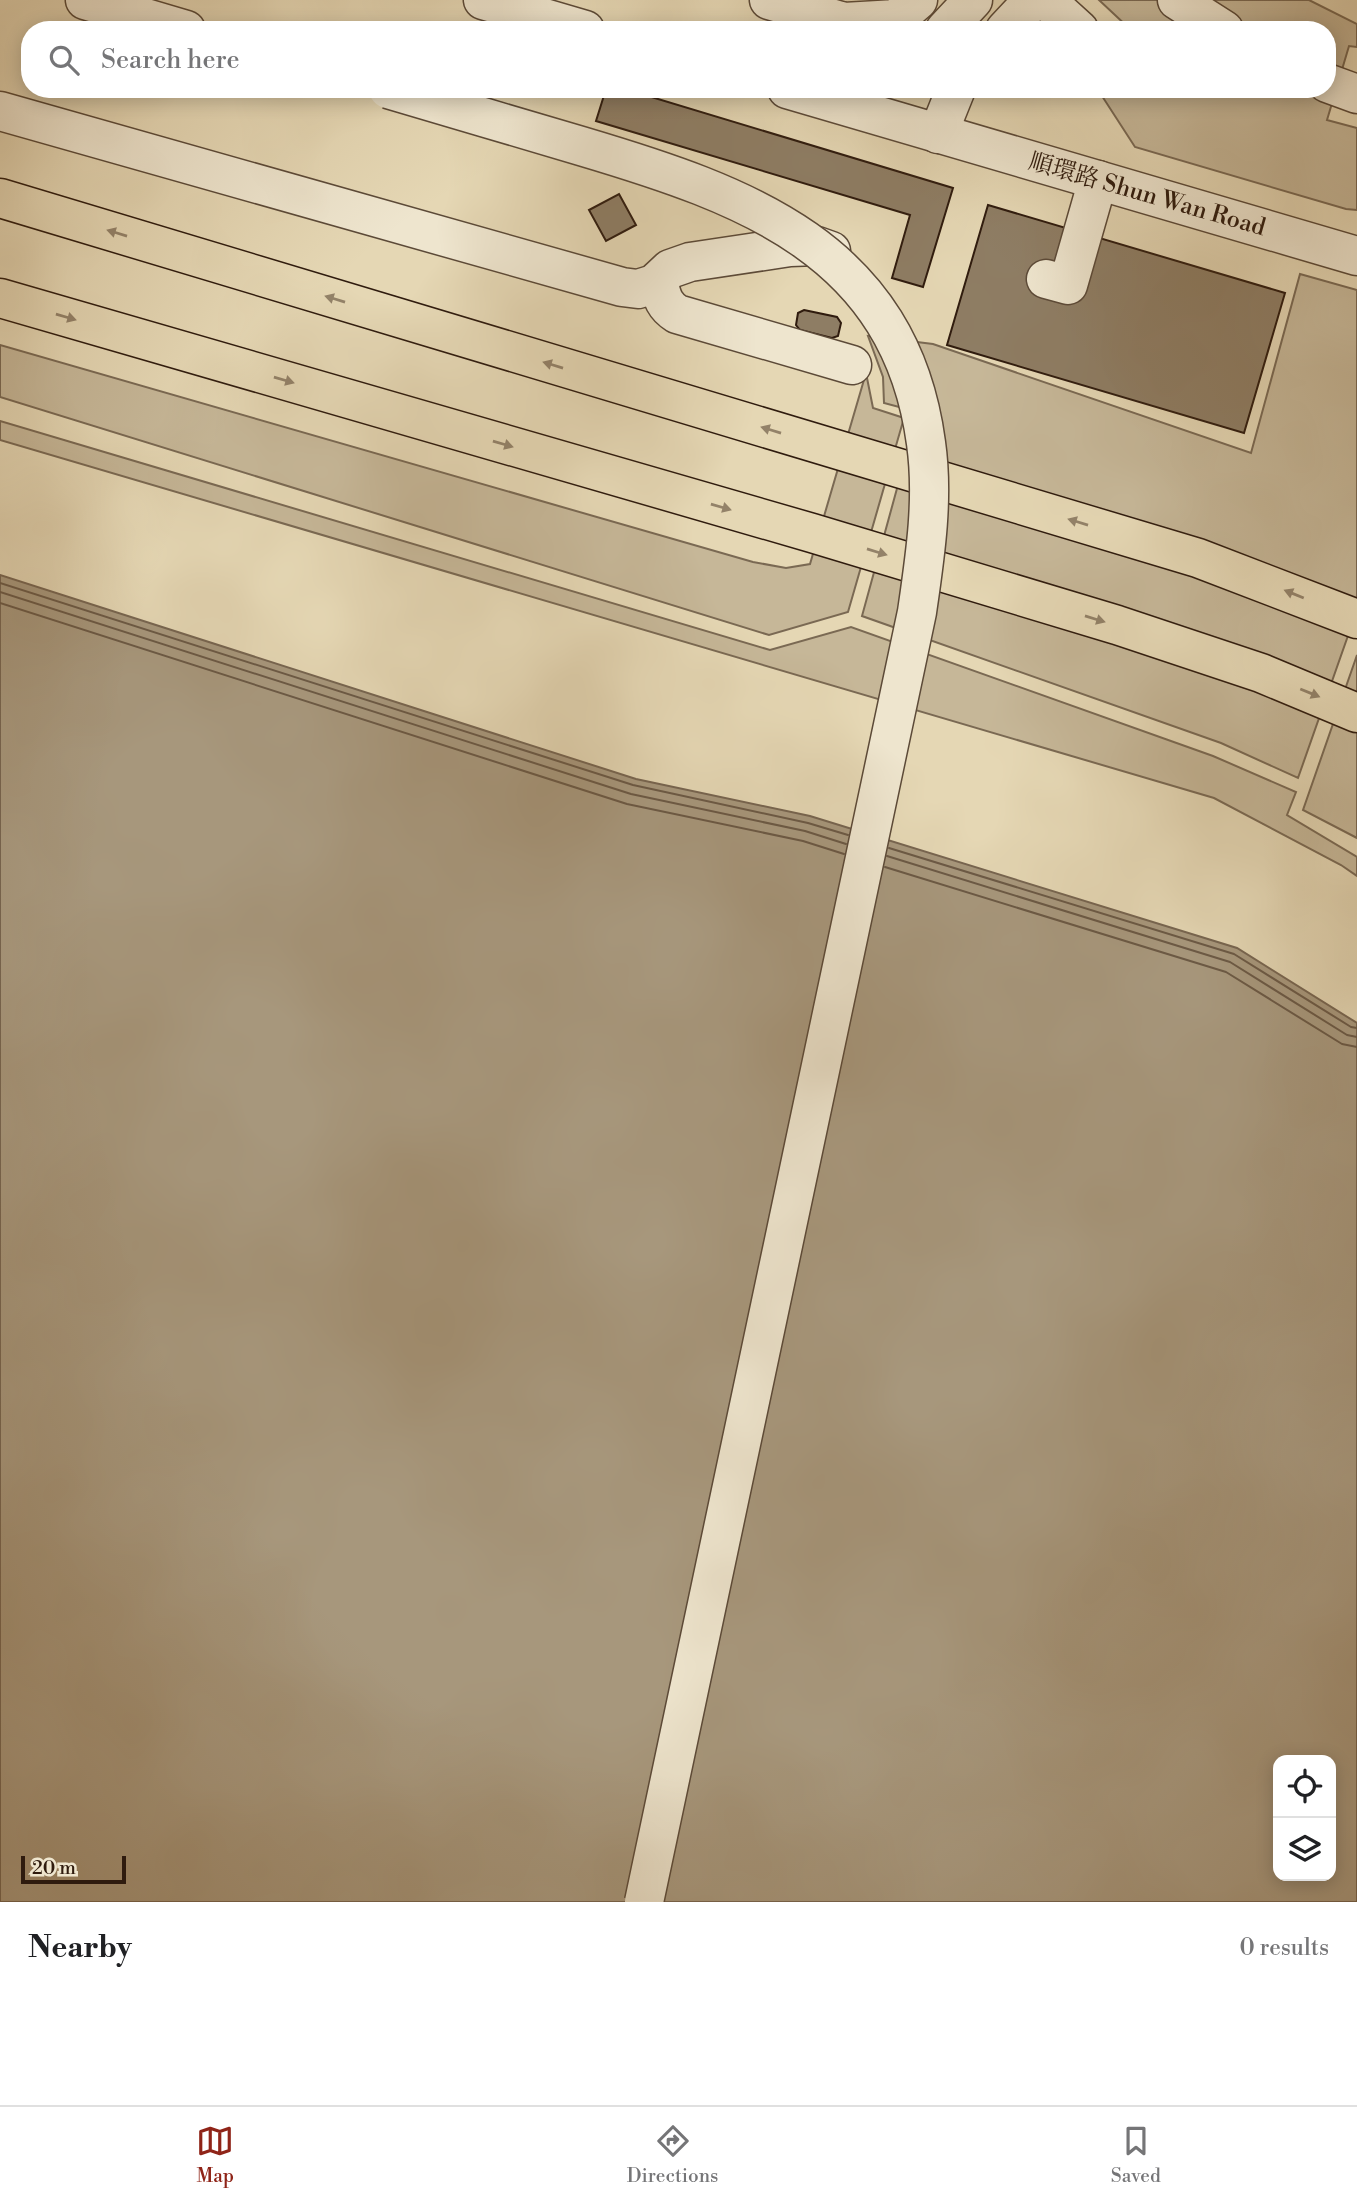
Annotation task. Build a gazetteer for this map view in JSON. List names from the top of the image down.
{
  "streets": {
    "street": ["順環路 Shun Wan Road"]
  },
  "scale_bar": "20 m",
  "page": {
    "search": "Search here",
    "scale": "20 m",
    "heading": ["Nearby", "0 results"],
    "nav": ["Map", "Directions", "Saved"]
  }
}
